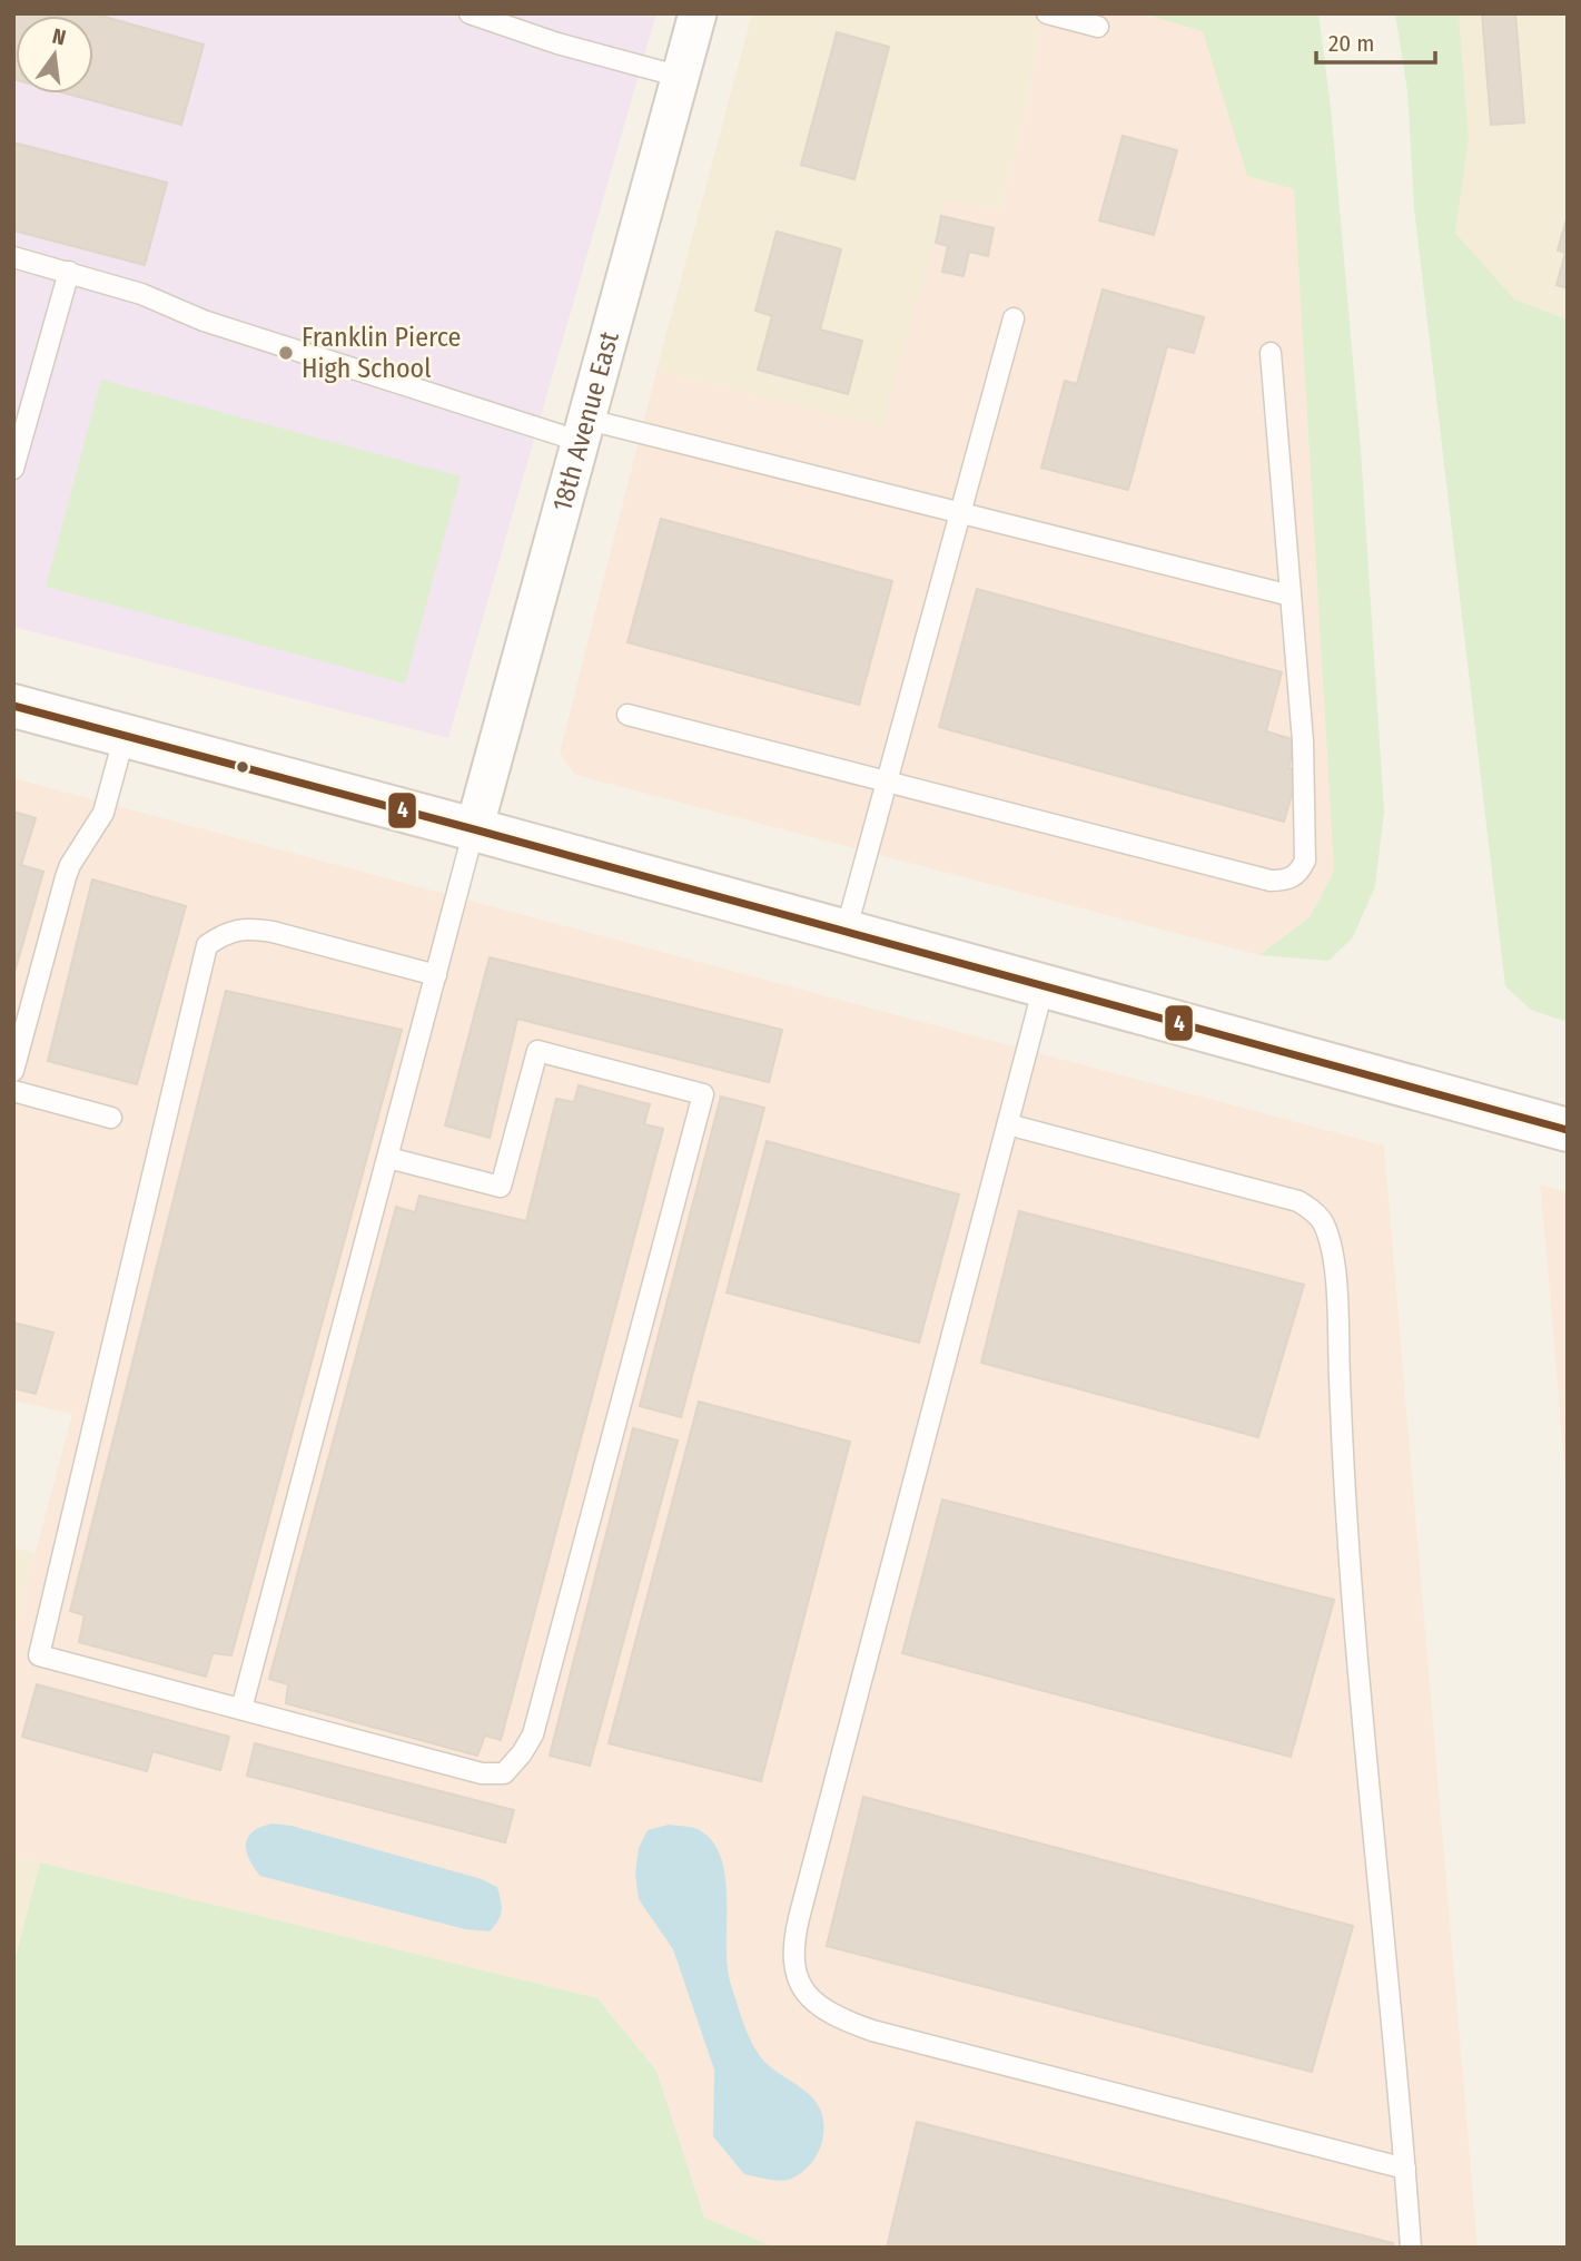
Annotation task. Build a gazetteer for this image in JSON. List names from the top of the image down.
{
  "streets": {
    "street": ["18th Avenue East"]
  },
  "places": ["Franklin Pierce High School"],
  "lines": ["transit line 4"],
  "scale_bar": "20 m",
  "north": "top"
}
